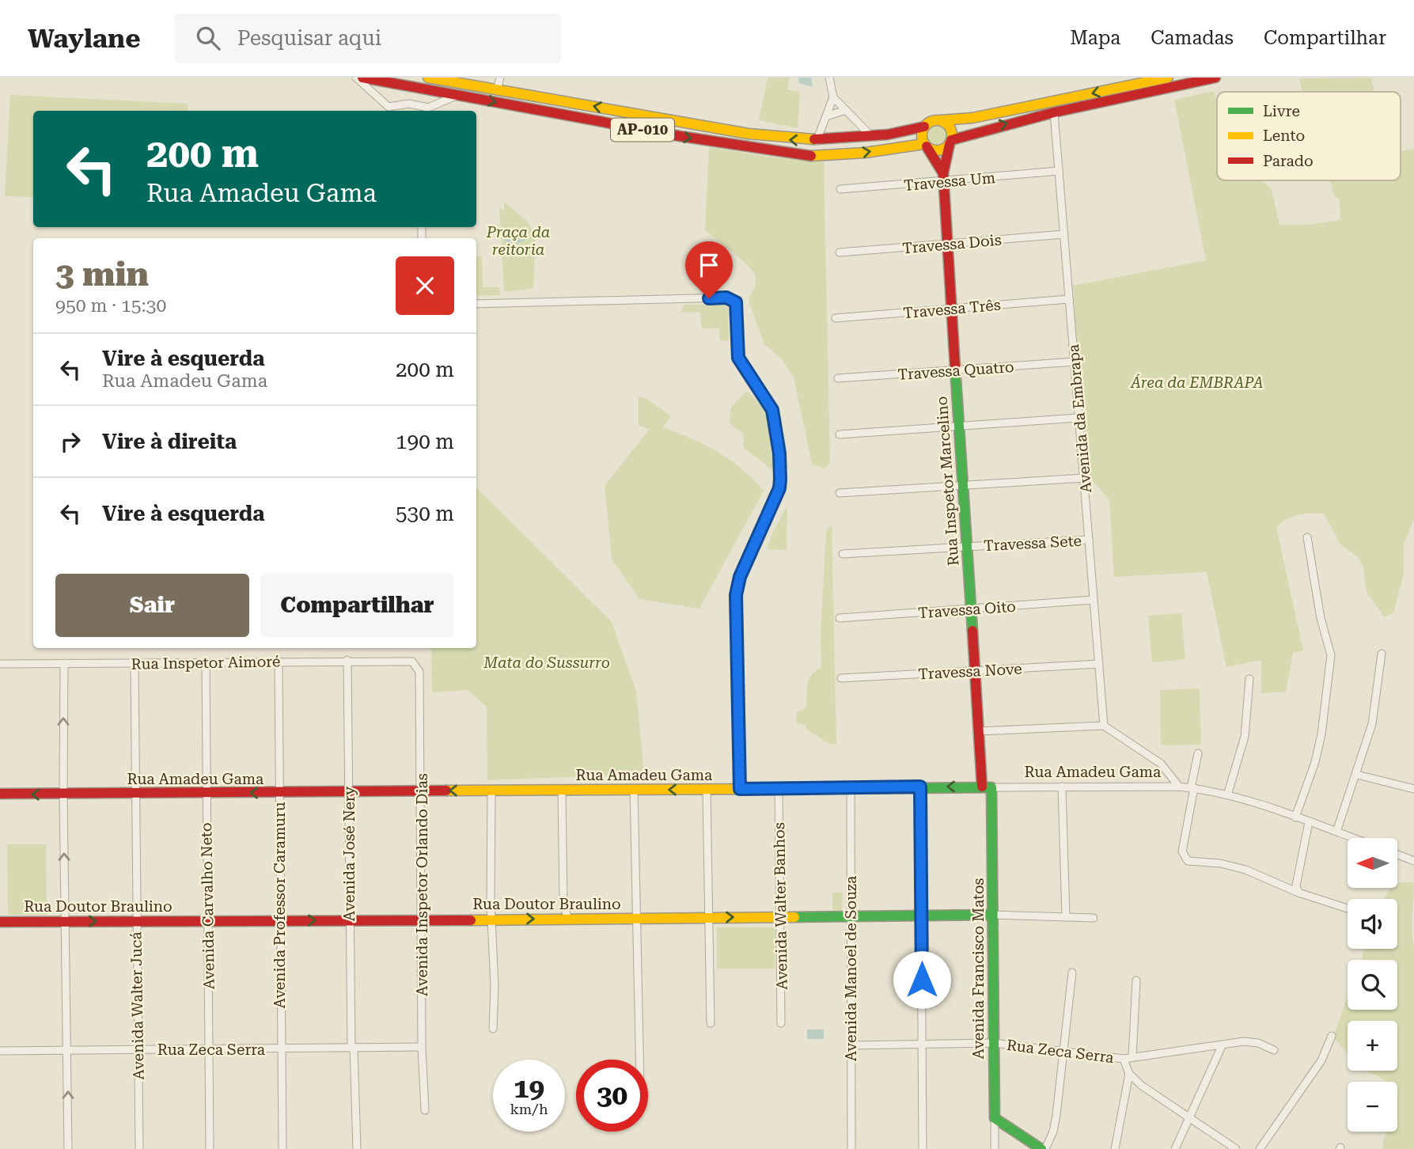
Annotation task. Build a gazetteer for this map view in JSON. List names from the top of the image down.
{
  "streets": {
    "street": [
      "AP-010",
      "Travessa Um",
      "Travessa Dois",
      "Travessa Três",
      "Travessa Quatro",
      "Avenida da Embrapa",
      "Rua Inspetor Marcelino",
      "Travessa Sete",
      "Travessa Oito",
      "Rua Inspetor Aimoré",
      "Travessa Nove",
      "Rua Amadeu Gama",
      "Avenida José Nery",
      "Avenida Inspetor Orlando Dias",
      "Rua Doutor Braulino",
      "Avenida Professor Caramuru",
      "Avenida Carvalho Neto",
      "Avenida Walter Banhos",
      "Avenida Manoel de Souza",
      "Avenida Francisco Matos",
      "Avenida Walter Jucá",
      "Rua Zeca Serra"
    ]
  },
  "crossings": [
    ["AP-010", "Avenida da Embrapa"],
    ["AP-010", "Rua Inspetor Marcelino"],
    ["Travessa Um", "Avenida da Embrapa"],
    ["Travessa Um", "Rua Inspetor Marcelino"],
    ["Travessa Dois", "Avenida da Embrapa"],
    ["Travessa Dois", "Rua Inspetor Marcelino"],
    ["Travessa Três", "Avenida da Embrapa"],
    ["Travessa Três", "Rua Inspetor Marcelino"],
    ["Travessa Quatro", "Avenida da Embrapa"],
    ["Travessa Quatro", "Rua Inspetor Marcelino"],
    ["Avenida da Embrapa", "Travessa Sete"],
    ["Avenida da Embrapa", "Travessa Oito"],
    ["Avenida da Embrapa", "Travessa Nove"],
    ["Rua Inspetor Marcelino", "Travessa Sete"],
    ["Rua Inspetor Marcelino", "Travessa Oito"],
    ["Rua Inspetor Marcelino", "Travessa Nove"],
    ["Rua Inspetor Marcelino", "Rua Amadeu Gama"],
    ["Rua Inspetor Marcelino", "Avenida Francisco Matos"],
    ["Rua Inspetor Aimoré", "Avenida José Nery"],
    ["Rua Inspetor Aimoré", "Avenida Inspetor Orlando Dias"],
    ["Rua Inspetor Aimoré", "Avenida Professor Caramuru"],
    ["Rua Inspetor Aimoré", "Avenida Carvalho Neto"],
    ["Rua Inspetor Aimoré", "Avenida Walter Jucá"],
    ["Rua Amadeu Gama", "Avenida José Nery"],
    ["Rua Amadeu Gama", "Avenida Inspetor Orlando Dias"],
    ["Rua Amadeu Gama", "Avenida Professor Caramuru"],
    ["Rua Amadeu Gama", "Avenida Carvalho Neto"],
    ["Rua Amadeu Gama", "Avenida Walter Banhos"],
    ["Rua Amadeu Gama", "Avenida Manoel de Souza"],
    ["Rua Amadeu Gama", "Avenida Francisco Matos"],
    ["Rua Amadeu Gama", "Avenida Walter Jucá"],
    ["Avenida José Nery", "Rua Doutor Braulino"],
    ["Avenida José Nery", "Rua Zeca Serra"],
    ["Avenida Inspetor Orlando Dias", "Rua Doutor Braulino"],
    ["Avenida Inspetor Orlando Dias", "Rua Zeca Serra"],
    ["Rua Doutor Braulino", "Avenida Professor Caramuru"],
    ["Rua Doutor Braulino", "Avenida Carvalho Neto"],
    ["Rua Doutor Braulino", "Avenida Walter Banhos"],
    ["Rua Doutor Braulino", "Avenida Manoel de Souza"],
    ["Rua Doutor Braulino", "Avenida Francisco Matos"],
    ["Rua Doutor Braulino", "Avenida Walter Jucá"],
    ["Avenida Professor Caramuru", "Rua Zeca Serra"],
    ["Avenida Carvalho Neto", "Rua Zeca Serra"],
    ["Avenida Manoel de Souza", "Rua Zeca Serra"],
    ["Avenida Francisco Matos", "Rua Zeca Serra"],
    ["Avenida Walter Jucá", "Rua Zeca Serra"]
  ],
  "parks": ["Praça da reitoria", "Área da EMBRAPA", "Mata do Sussurro"],
  "legend": ["Livre", "Lento", "Parado"],
  "north": "left",
  "page": {
    "header": "Waylane",
    "search": "Pesquisar aqui",
    "nav": ["Mapa", "Camadas", "Compartilhar"],
    "turn": ["200 m", "Rua Amadeu Gama"],
    "heading": ["3 min", "950 m · 15:30"],
    "list": [
      {
        "name": "Vire à esquerda",
        "note": "Rua Amadeu Gama",
        "value": "200 m"
      },
      {
        "name": "Vire à direita",
        "value": "190 m"
      },
      {
        "name": "Vire à esquerda",
        "value": "530 m"
      }
    ],
    "buttons": ["Sair", "Compartilhar"],
    "map_buttons": ["+", "−"],
    "speed": "19 km/h",
    "limit": "30"
  }
}
